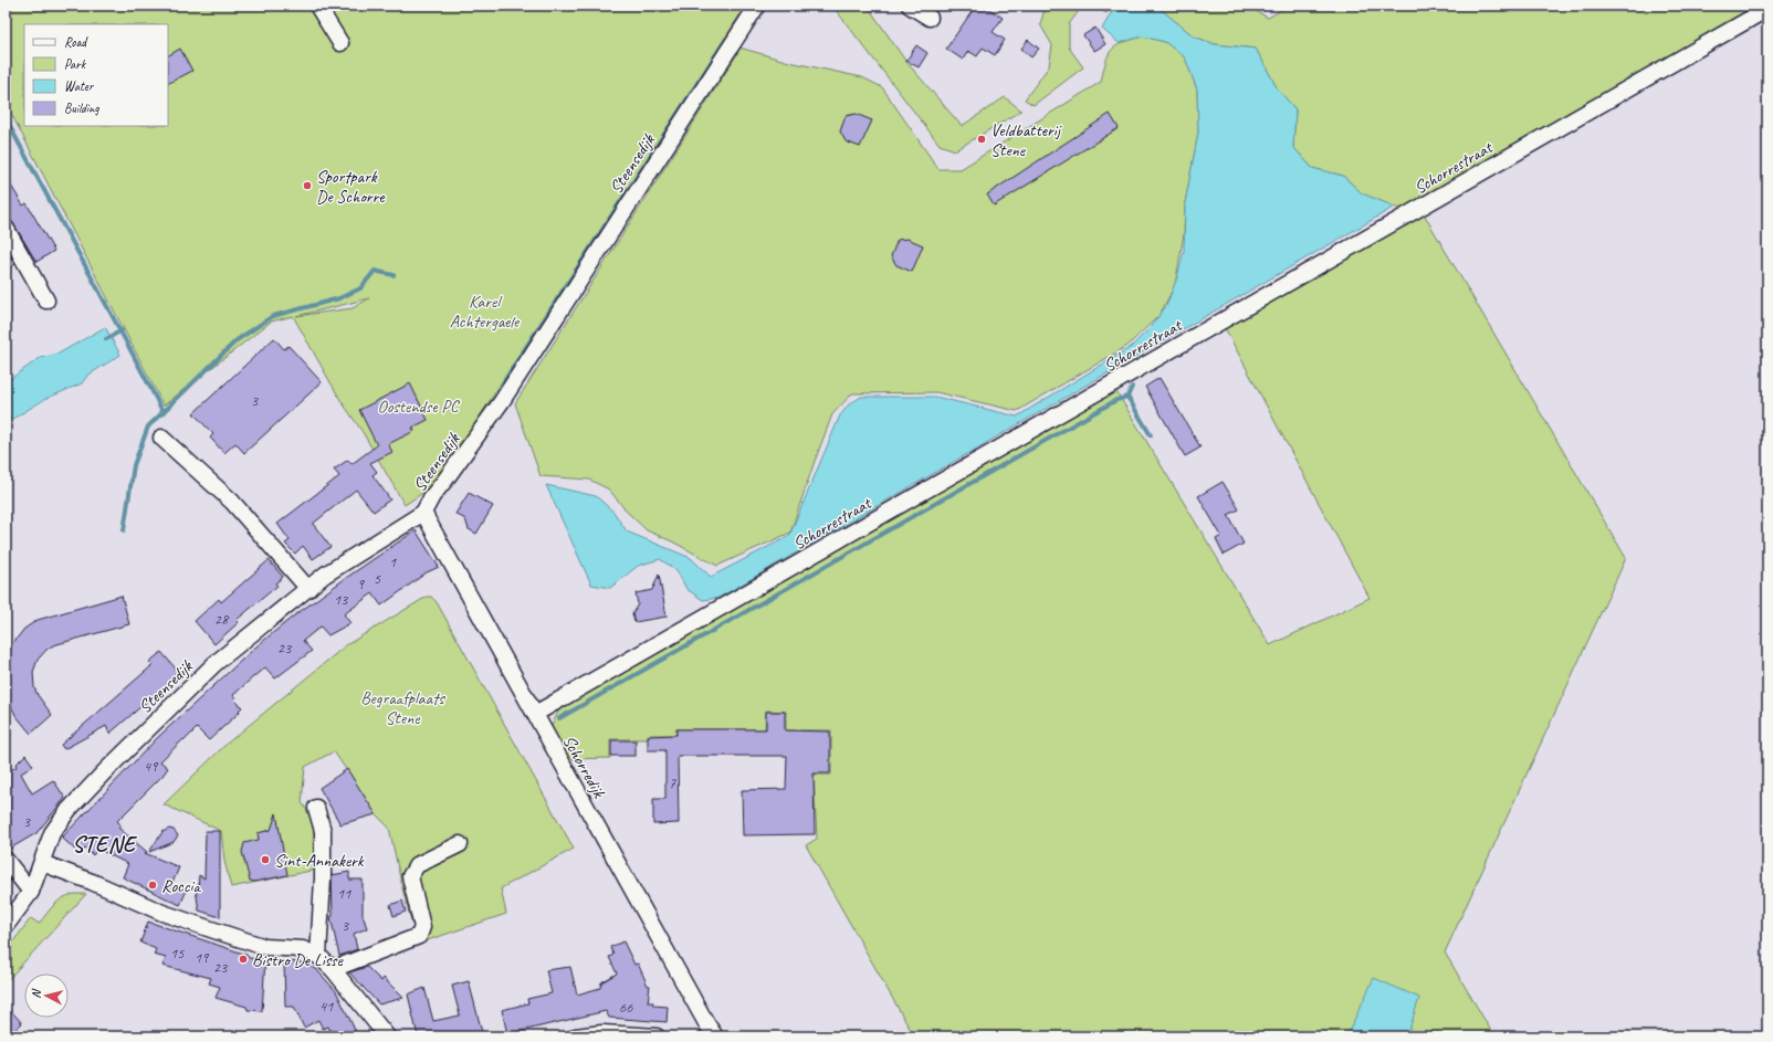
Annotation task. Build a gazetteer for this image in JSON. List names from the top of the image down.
{
  "streets": {
    "street": ["Steensedijk", "Schorrestraat", "Schorredijk"]
  },
  "crossings": [
    ["Steensedijk", "Schorredijk"],
    ["Schorrestraat", "Schorredijk"]
  ],
  "districts": ["STENE"],
  "parks": ["Karel Achtergaele", "Oostendse PC", "Begraafplaats Stene"],
  "places": [
    "Veldbatterij Stene",
    "Sportpark De Schorre",
    "Sint-Annakerk",
    "Roccia",
    "Bistro De Lisse"
  ],
  "house_numbers": [
    "3",
    "1",
    "5",
    "9",
    "13",
    "28",
    "23",
    "49",
    "7",
    "3",
    "11",
    "3",
    "15",
    "19",
    "23",
    "41",
    "66"
  ],
  "legend": [
    "Road",
    "Park",
    "Water",
    "Building"
  ],
  "north": "left"
}
